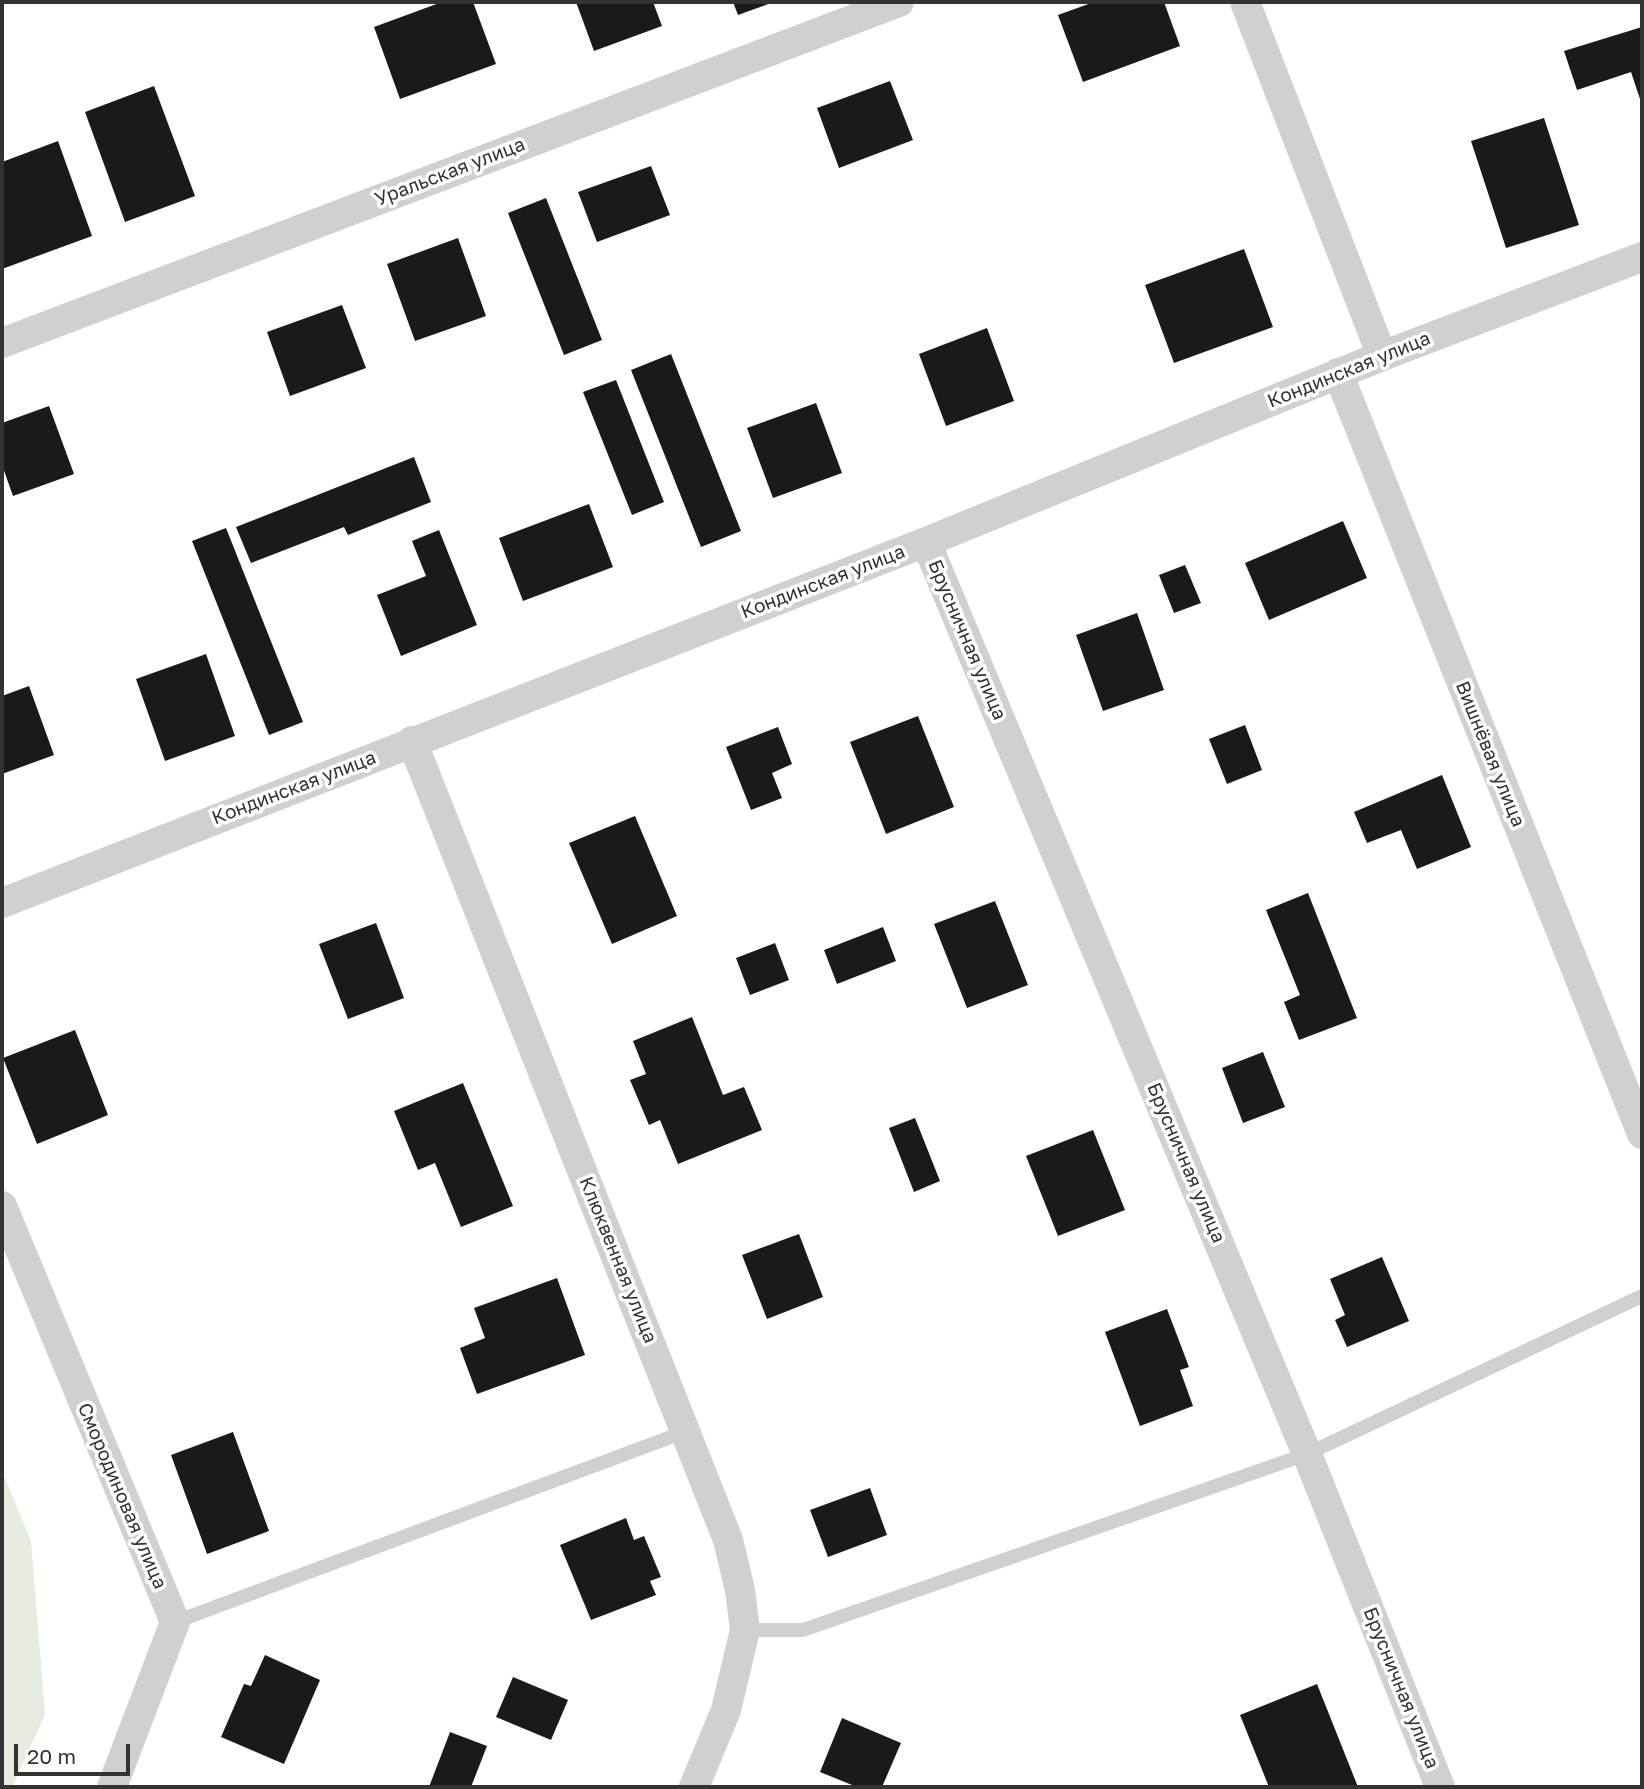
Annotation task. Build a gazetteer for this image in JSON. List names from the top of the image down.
{
  "streets": {
    "street": [
      "Уральская улица",
      "Кондинская улица",
      "Брусничная улица",
      "Вишнёвая улица",
      "Клюквенная улица",
      "Смородиновая улица"
    ]
  },
  "crossings": [
    ["Кондинская улица", "Брусничная улица"],
    ["Кондинская улица", "Вишнёвая улица"],
    ["Кондинская улица", "Клюквенная улица"]
  ],
  "scale_bar": "20 m"
}
